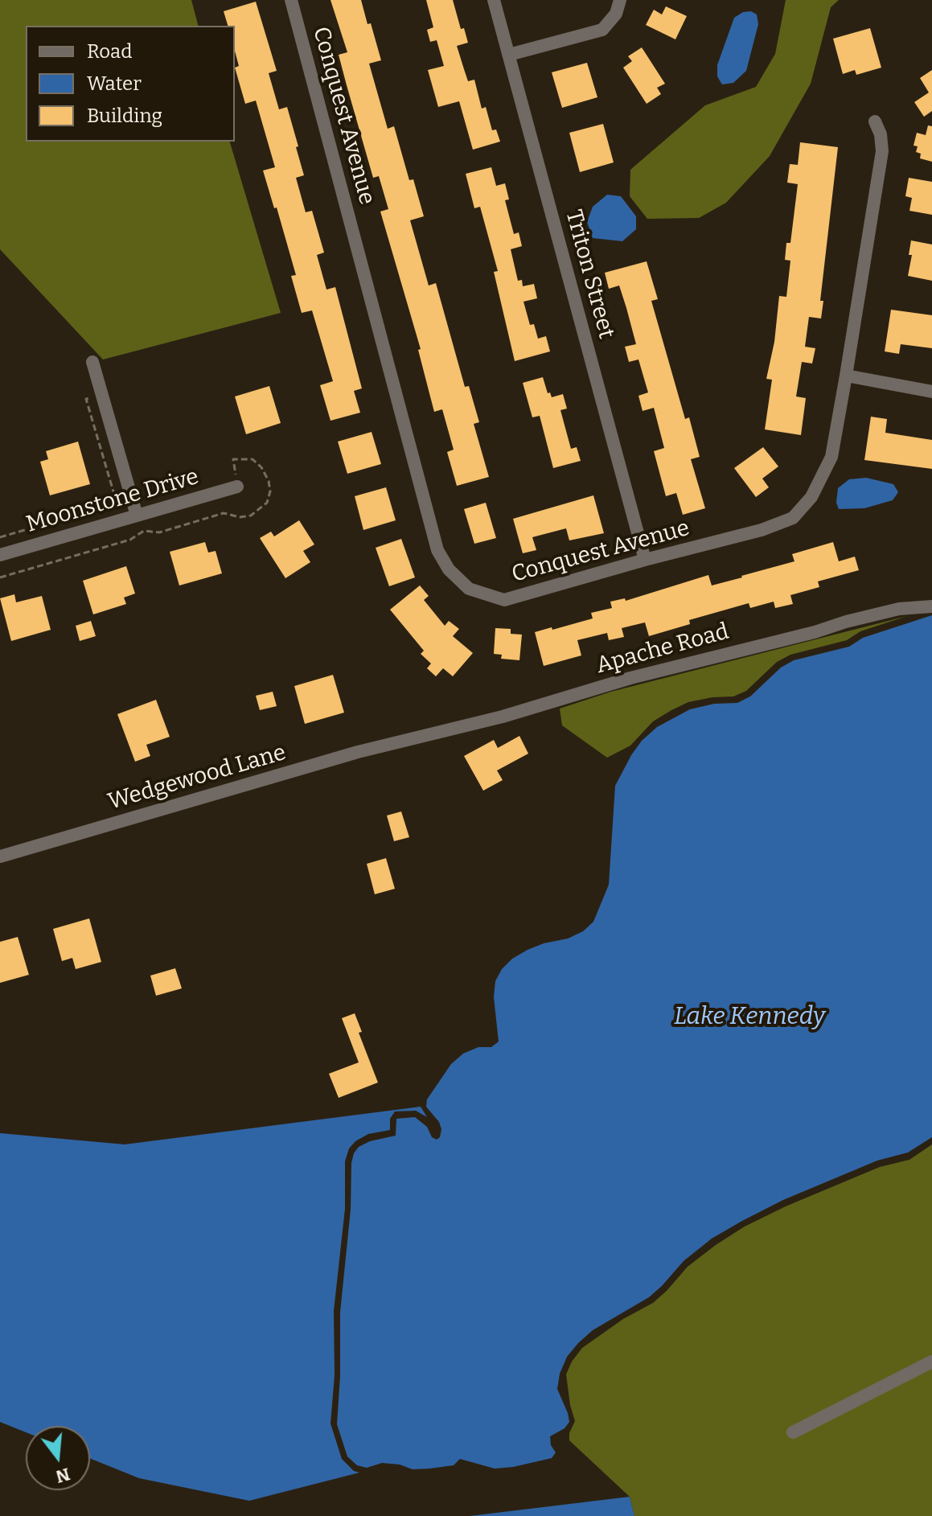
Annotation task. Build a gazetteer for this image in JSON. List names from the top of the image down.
{
  "streets": {
    "street": [
      "Conquest Avenue",
      "Triton Street",
      "Moonstone Drive",
      "Apache Road",
      "Wedgewood Lane"
    ]
  },
  "crossings": [
    ["Conquest Avenue", "Triton Street"],
    ["Apache Road", "Wedgewood Lane"]
  ],
  "water": ["Lake Kennedy"],
  "legend": ["Road", "Water", "Building"],
  "north": "bottom"
}
